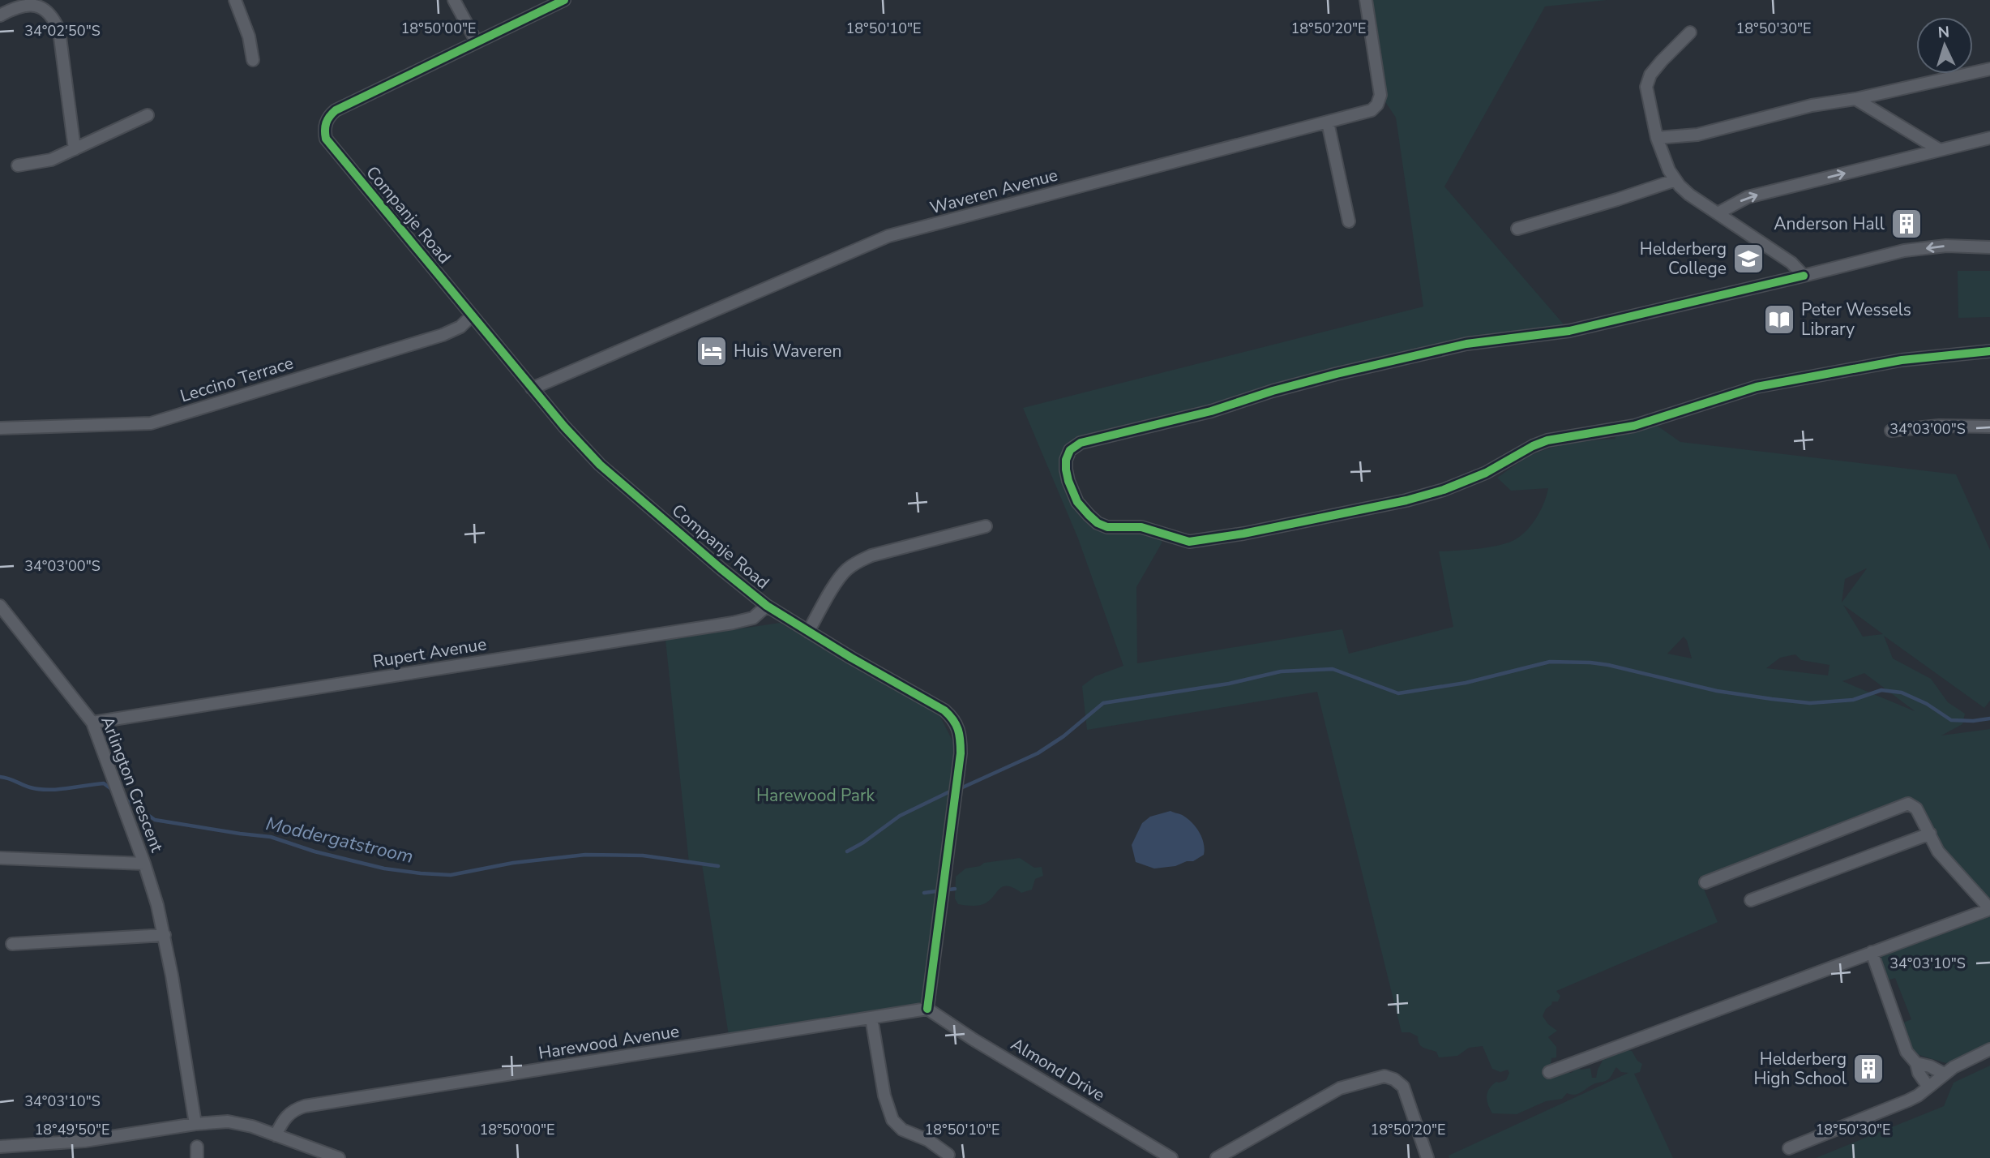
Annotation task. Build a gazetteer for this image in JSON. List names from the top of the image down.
{
  "streets": {
    "street": [
      "Waveren Avenue",
      "Companje Road",
      "Leccino Terrace",
      "Rupert Avenue",
      "Arlington Crescent",
      "Harewood Avenue",
      "Almond Drive"
    ]
  },
  "crossings": [
    ["Waveren Avenue", "Companje Road"],
    ["Companje Road", "Leccino Terrace"],
    ["Companje Road", "Rupert Avenue"],
    ["Companje Road", "Harewood Avenue"],
    ["Companje Road", "Almond Drive"],
    ["Rupert Avenue", "Arlington Crescent"],
    ["Harewood Avenue", "Almond Drive"]
  ],
  "water": ["Moddergatstroom"],
  "parks": ["Harewood Park"],
  "places": {
    "building": ["Anderson Hall", "Helderberg High School"],
    "school or university": ["Helderberg College"],
    "library": ["Peter Wessels Library"],
    "hotel": ["Huis Waveren"]
  },
  "north": "top",
  "coordinates": [
    "18°50'00\"E",
    "18°50'10\"E",
    "18°50'20\"E",
    "18°50'30\"E",
    "34°02'50\"S",
    "34°03'00\"S",
    "34°03'10\"S",
    "18°49'50\"E"
  ]
}
